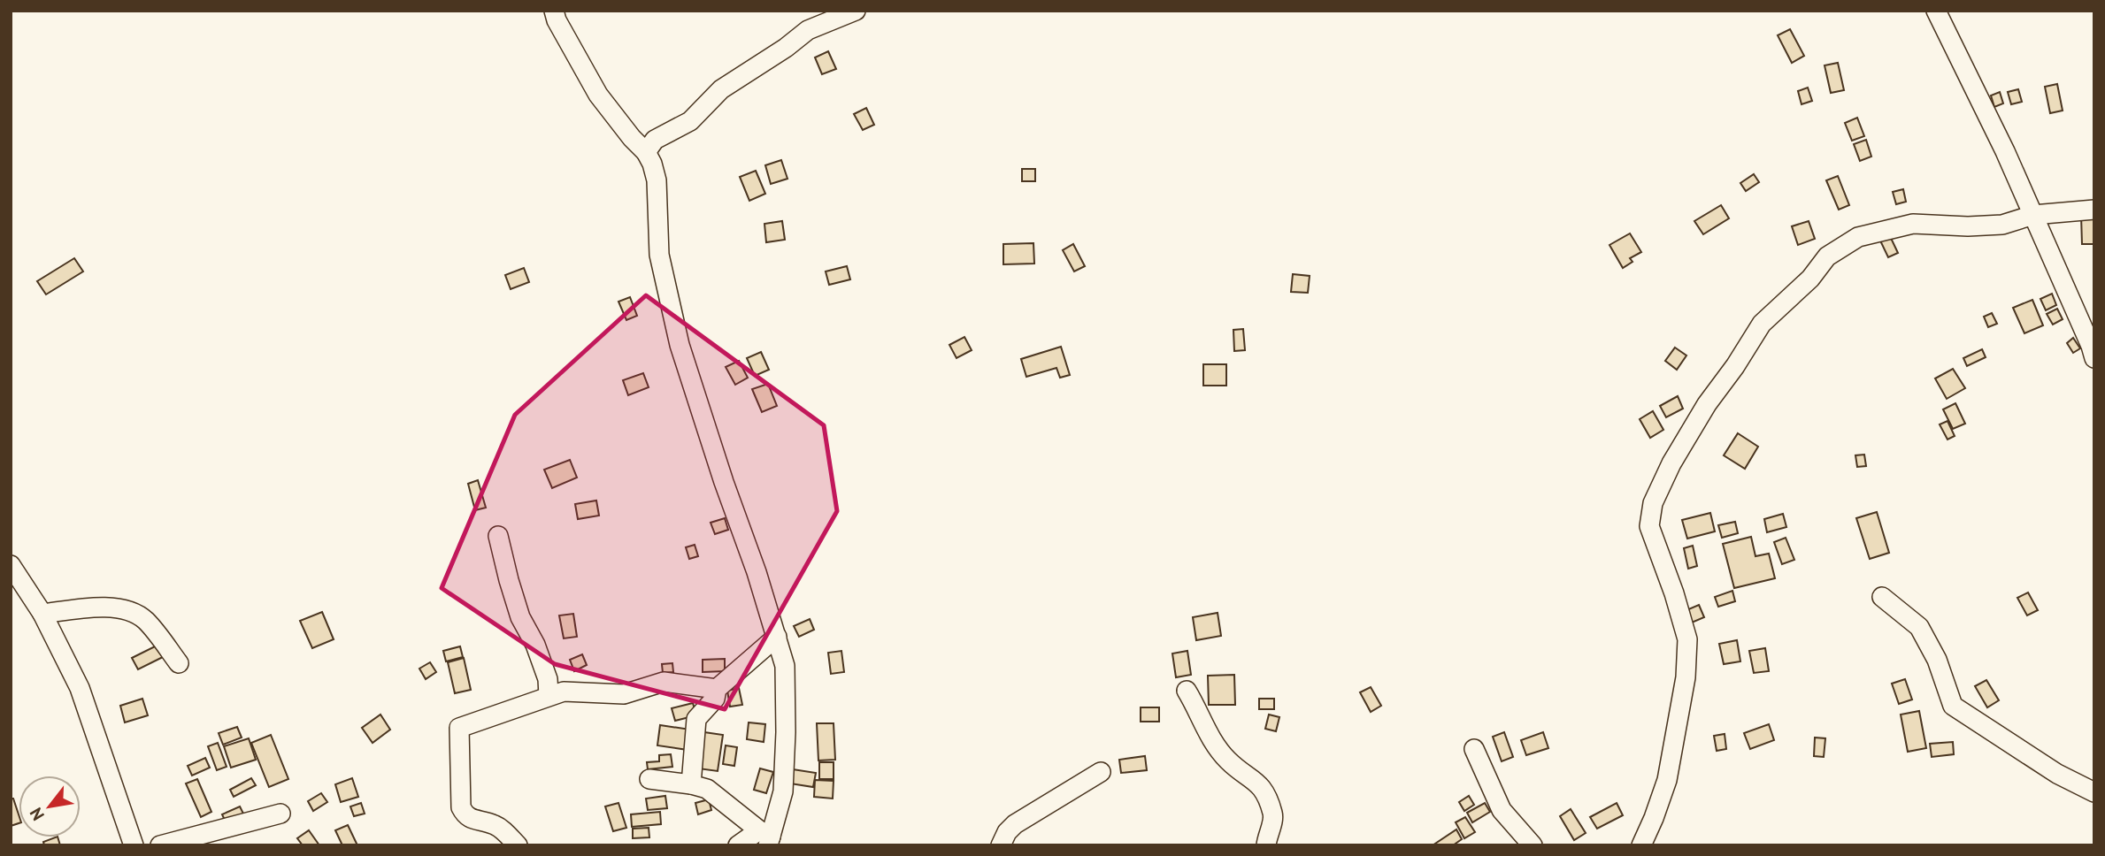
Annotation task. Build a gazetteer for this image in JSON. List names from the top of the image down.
{
  "north": "bottom left"
}
